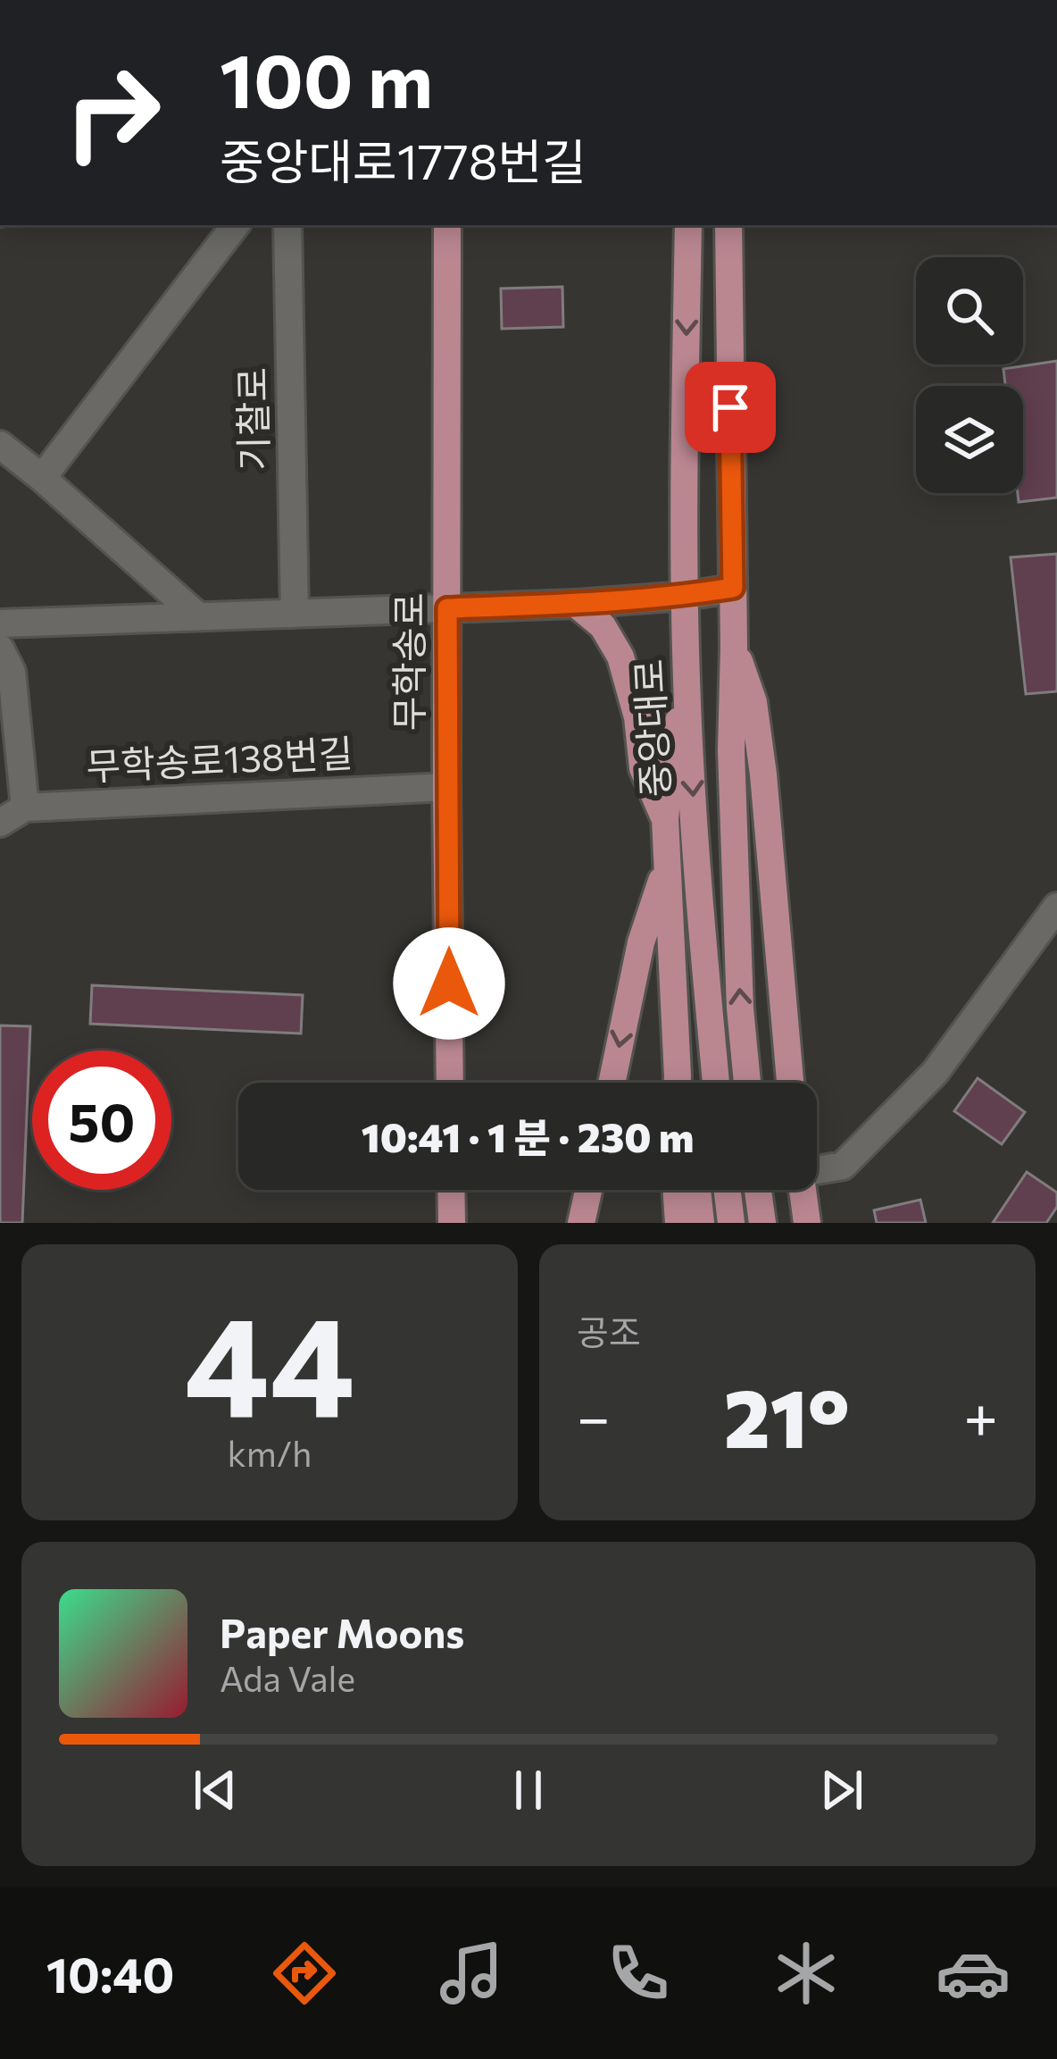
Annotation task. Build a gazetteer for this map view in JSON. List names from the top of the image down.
{
  "streets": {
    "main road": ["무학송로", "중앙대로"],
    "street": ["기찰로", "무학송로138번길"]
  },
  "crossings": [
    ["무학송로", "무학송로138번길"]
  ],
  "page": {
    "turn": ["100 m", "중앙대로1778번길"],
    "limit": "50",
    "trip": "10:41 · 1 분 · 230 m",
    "tile": [
      ["44", "km/h"],
      "공조"
    ],
    "heat": ["−", "21°", "+"],
    "song": ["Paper Moons", "Ada Vale"],
    "tabs": "10:40"
  }
}
